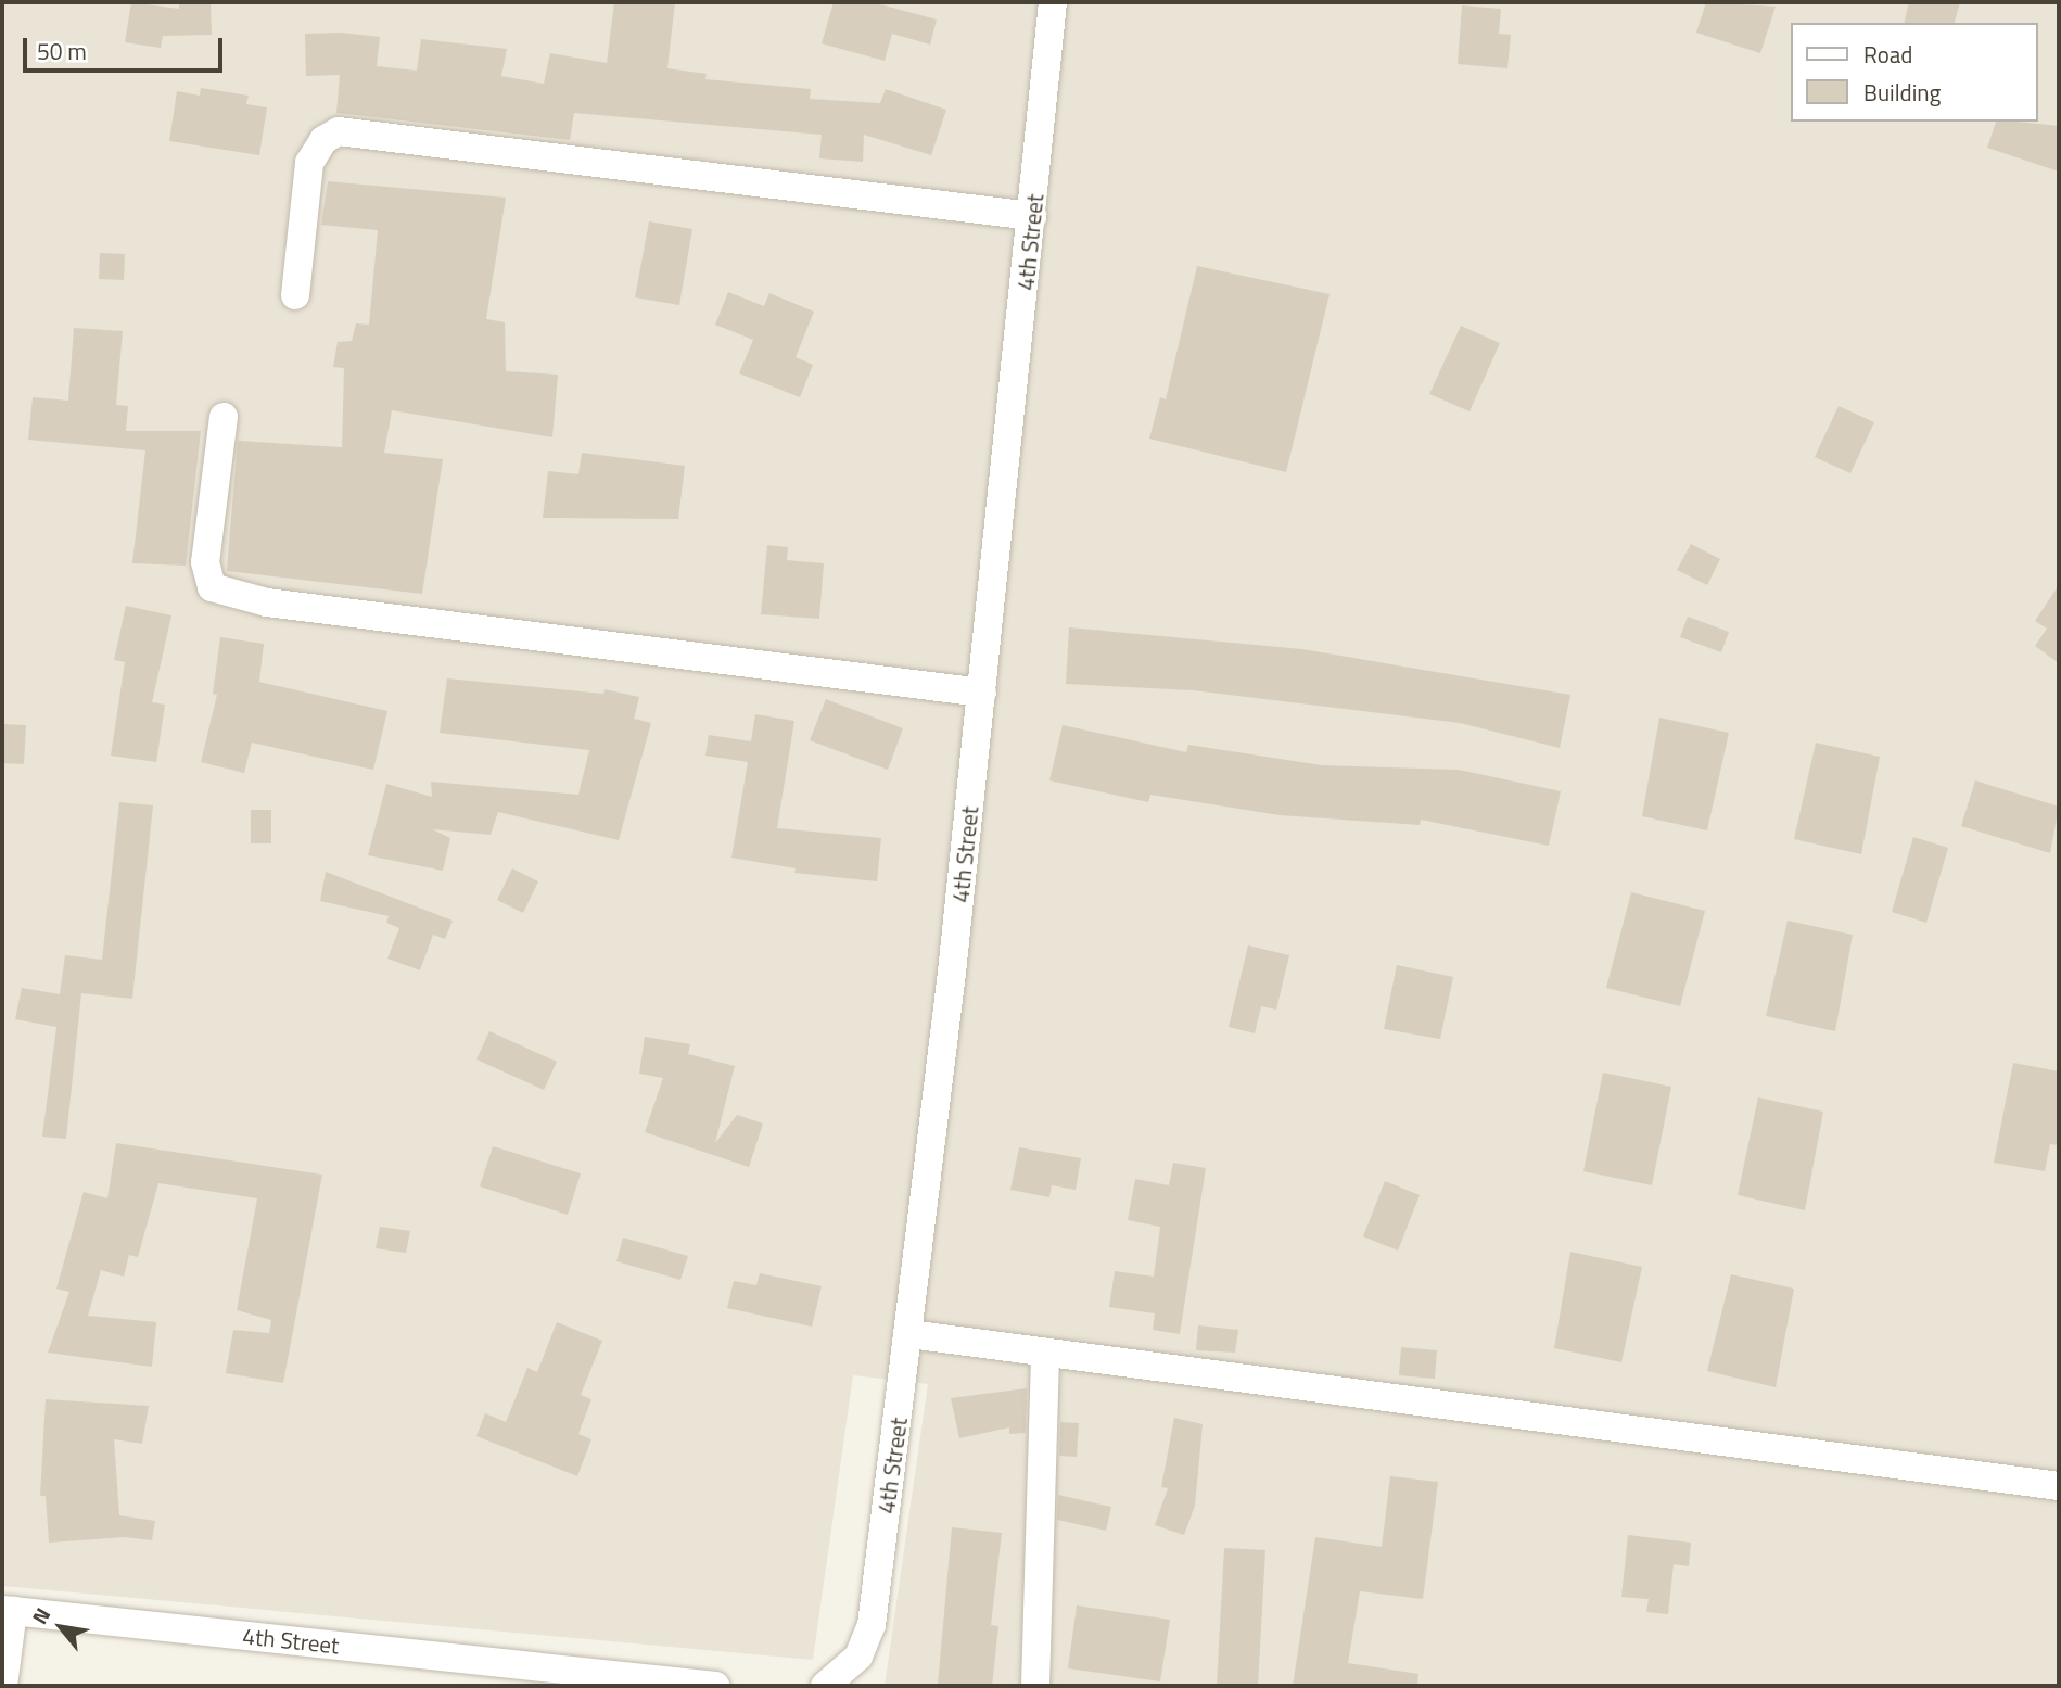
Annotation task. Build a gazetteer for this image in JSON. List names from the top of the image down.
{
  "streets": {
    "street": ["4th Street"]
  },
  "legend": ["Road", "Building"],
  "scale_bar": "50 m",
  "north": "top left"
}
